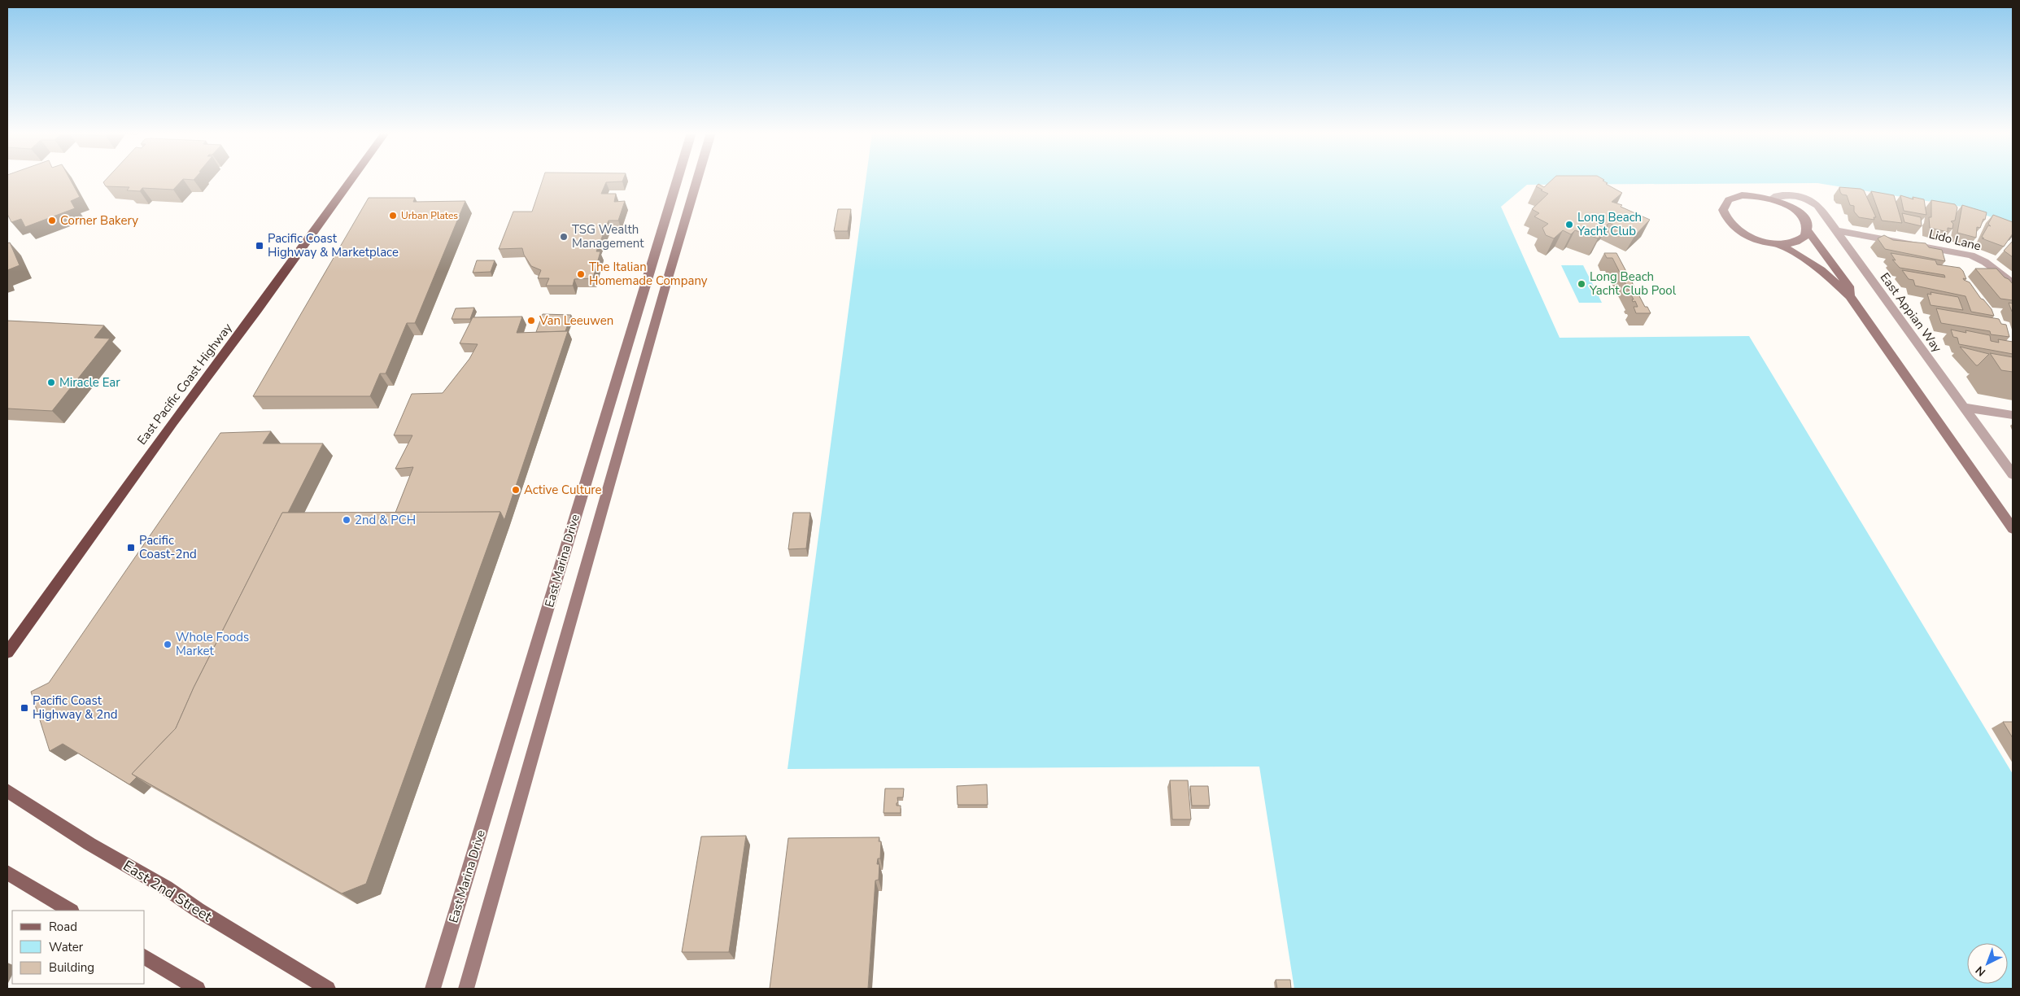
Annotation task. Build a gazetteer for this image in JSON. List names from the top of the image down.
{
  "streets": {
    "highway": ["East Pacific Coast Highway"],
    "main road": ["East Marina Drive", "East 2nd Street"],
    "street": ["Lido Lane", "East Appian Way"]
  },
  "crossings": [
    ["Lido Lane", "East Appian Way"]
  ],
  "places": {
    "other": [
      "Urban Plates",
      "Corner Bakery",
      "Long Beach Yacht Club",
      "TSG Wealth Management",
      "The Italian Homemade Company",
      "Long Beach Yacht Club Pool",
      "Van Leeuwen",
      "Miracle Ear",
      "Active Culture",
      "2nd & PCH",
      "Whole Foods Market"
    ],
    "transit": ["Pacific Coast Highway & Marketplace", "Pacific Coast-2nd", "Pacific Coast Highway & 2nd"]
  },
  "legend": ["Road", "Water", "Building"],
  "north": "bottom left"
}
